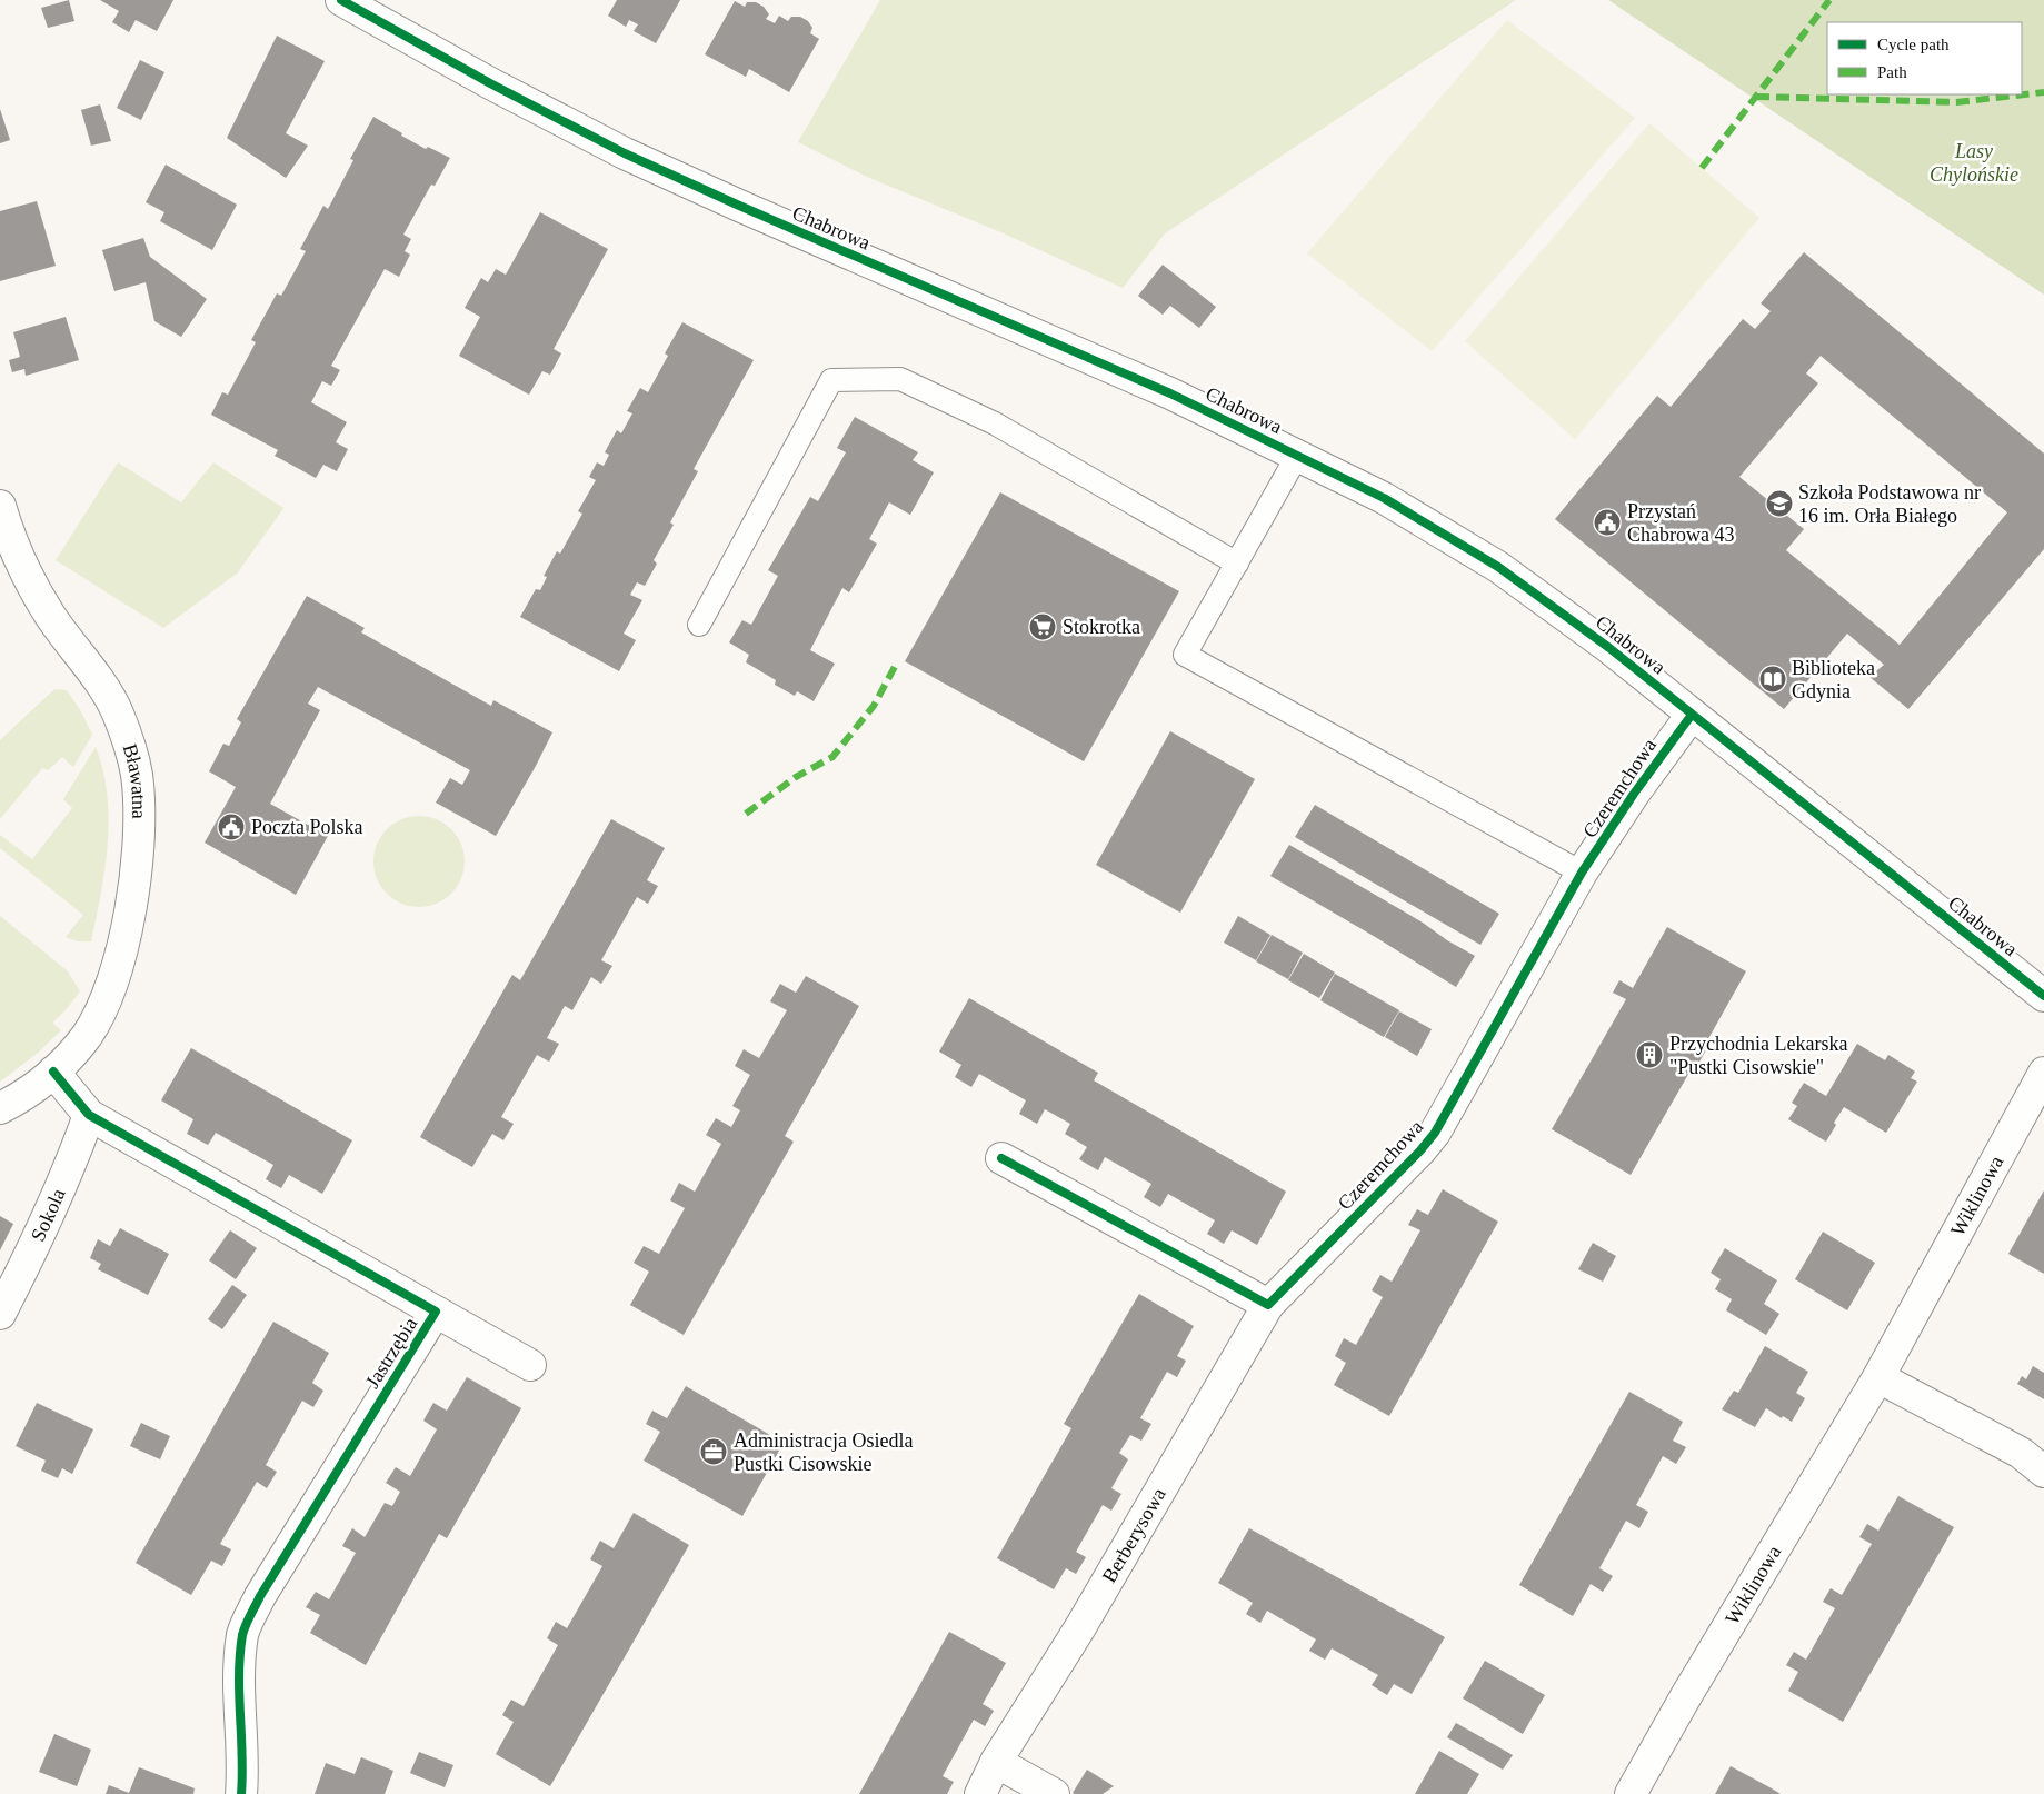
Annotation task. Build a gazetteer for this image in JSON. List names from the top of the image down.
{
  "streets": {
    "street": [
      "Chabrowa",
      "Bławatna",
      "Czeremchowa",
      "Wiklinowa",
      "Sokola",
      "Jastrzębia",
      "Berberysowa"
    ]
  },
  "crossings": [
    ["Chabrowa", "Czeremchowa"],
    ["Bławatna", "Jastrzębia"],
    ["Czeremchowa", "Berberysowa"],
    ["Sokola", "Jastrzębia"]
  ],
  "parks": ["Lasy Chylońskie"],
  "places": {
    "school or university": ["Szkoła Podstawowa nr 16 im. Orła Białego"],
    "public building": ["Przystań Chabrowa 43", "Poczta Polska"],
    "supermarket": ["Stokrotka"],
    "library": ["Biblioteka Gdynia"],
    "building": ["Przychodnia Lekarska \"Pustki Cisowskie\""],
    "office": ["Administracja Osiedla Pustki Cisowskie"]
  },
  "legend": ["Cycle path", "Path"]
}
